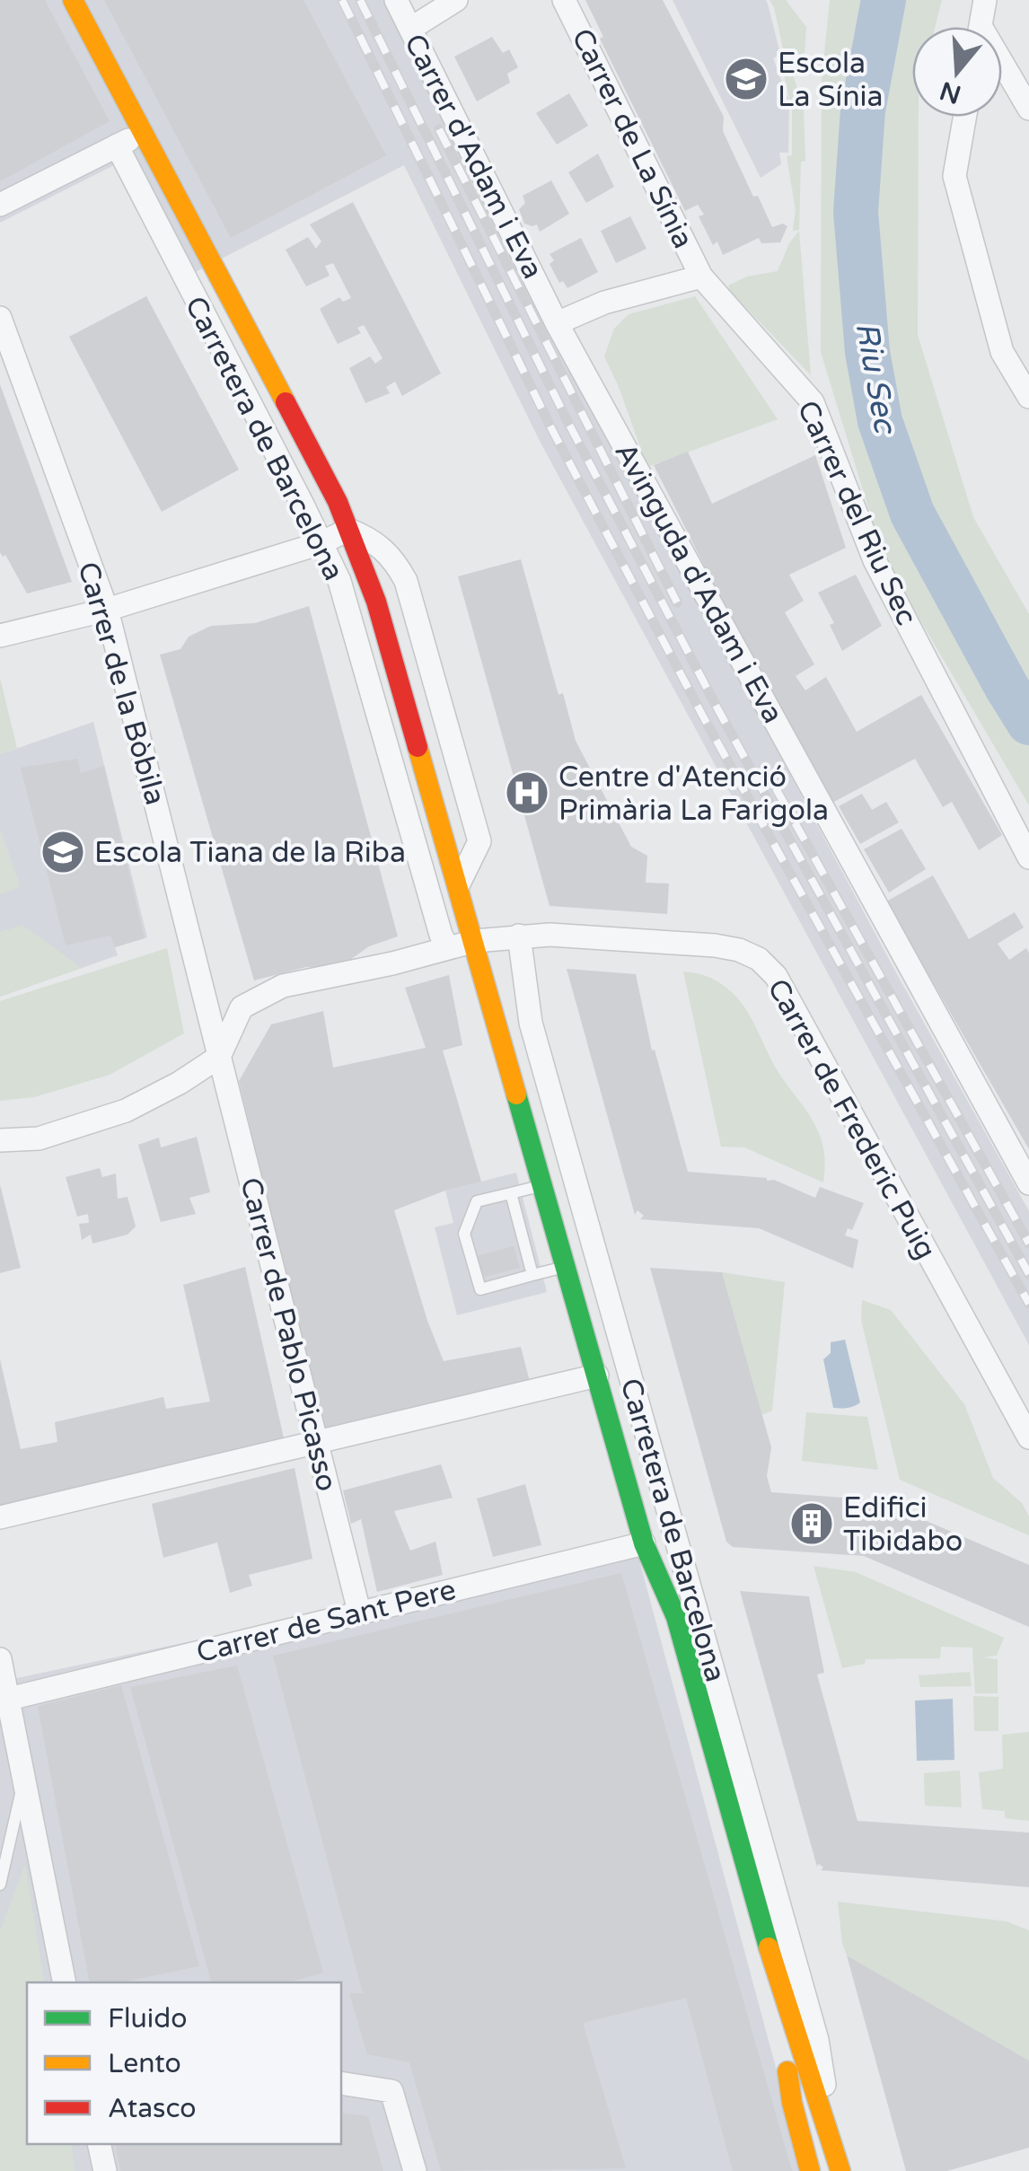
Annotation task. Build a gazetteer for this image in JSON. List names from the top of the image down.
{
  "streets": {
    "main road": ["Carretera de Barcelona"],
    "street": [
      "Carrer de La Sínia",
      "Carrer d'Adam i Eva",
      "Carrer del Riu Sec",
      "Avinguda d'Adam i Eva",
      "Carrer de la Bòbila",
      "Carrer de Frederic Puig",
      "Carrer de Pablo Picasso",
      "Carrer de Sant Pere"
    ]
  },
  "crossings": [
    ["Carrer de La Sínia", "Carrer del Riu Sec"],
    ["Carrer d'Adam i Eva", "Avinguda d'Adam i Eva"],
    ["Carretera de Barcelona", "Carrer de Frederic Puig"],
    ["Carretera de Barcelona", "Carrer de Sant Pere"],
    ["Carrer de la Bòbila", "Carrer de Frederic Puig"],
    ["Carrer de la Bòbila", "Carrer de Pablo Picasso"],
    ["Carrer de Frederic Puig", "Carrer de Pablo Picasso"],
    ["Carrer de Pablo Picasso", "Carrer de Sant Pere"]
  ],
  "water": ["Riu Sec"],
  "places": {
    "school or university": ["Escola La Sínia", "Escola Tiana de la Riba"],
    "hospital": ["Centre d'Atenció Primària La Farigola"],
    "building": ["Edifici Tibidabo"]
  },
  "legend": ["Fluido", "Lento", "Atasco"],
  "north": "bottom"
}
